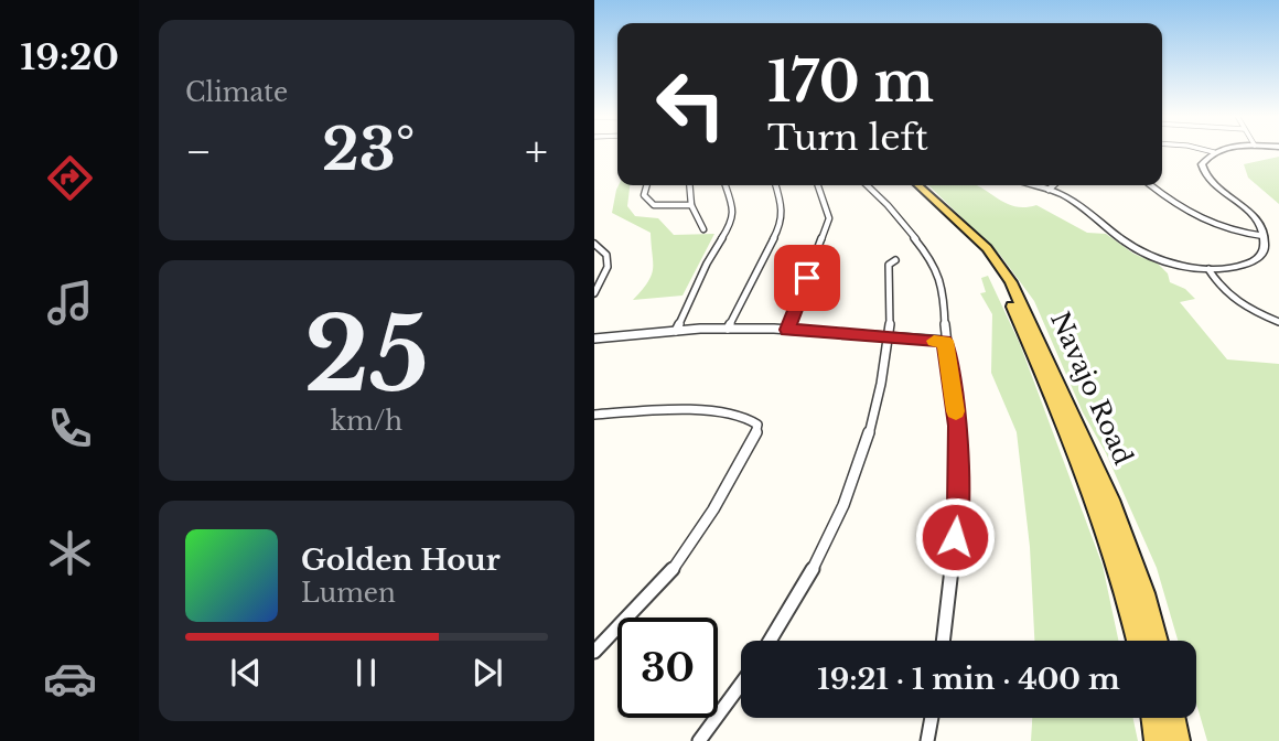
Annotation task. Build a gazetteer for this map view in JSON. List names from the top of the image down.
{
  "streets": {
    "main road": ["Navajo Road"]
  },
  "page": {
    "tabs": "19:20",
    "tile": [
      "Climate",
      ["25", "km/h"]
    ],
    "turn": ["170 m", "Turn left"],
    "heat": ["−", "23°", "+"],
    "song": ["Golden Hour", "Lumen"],
    "limit": "30",
    "trip": "19:21 · 1 min · 400 m"
  }
}
